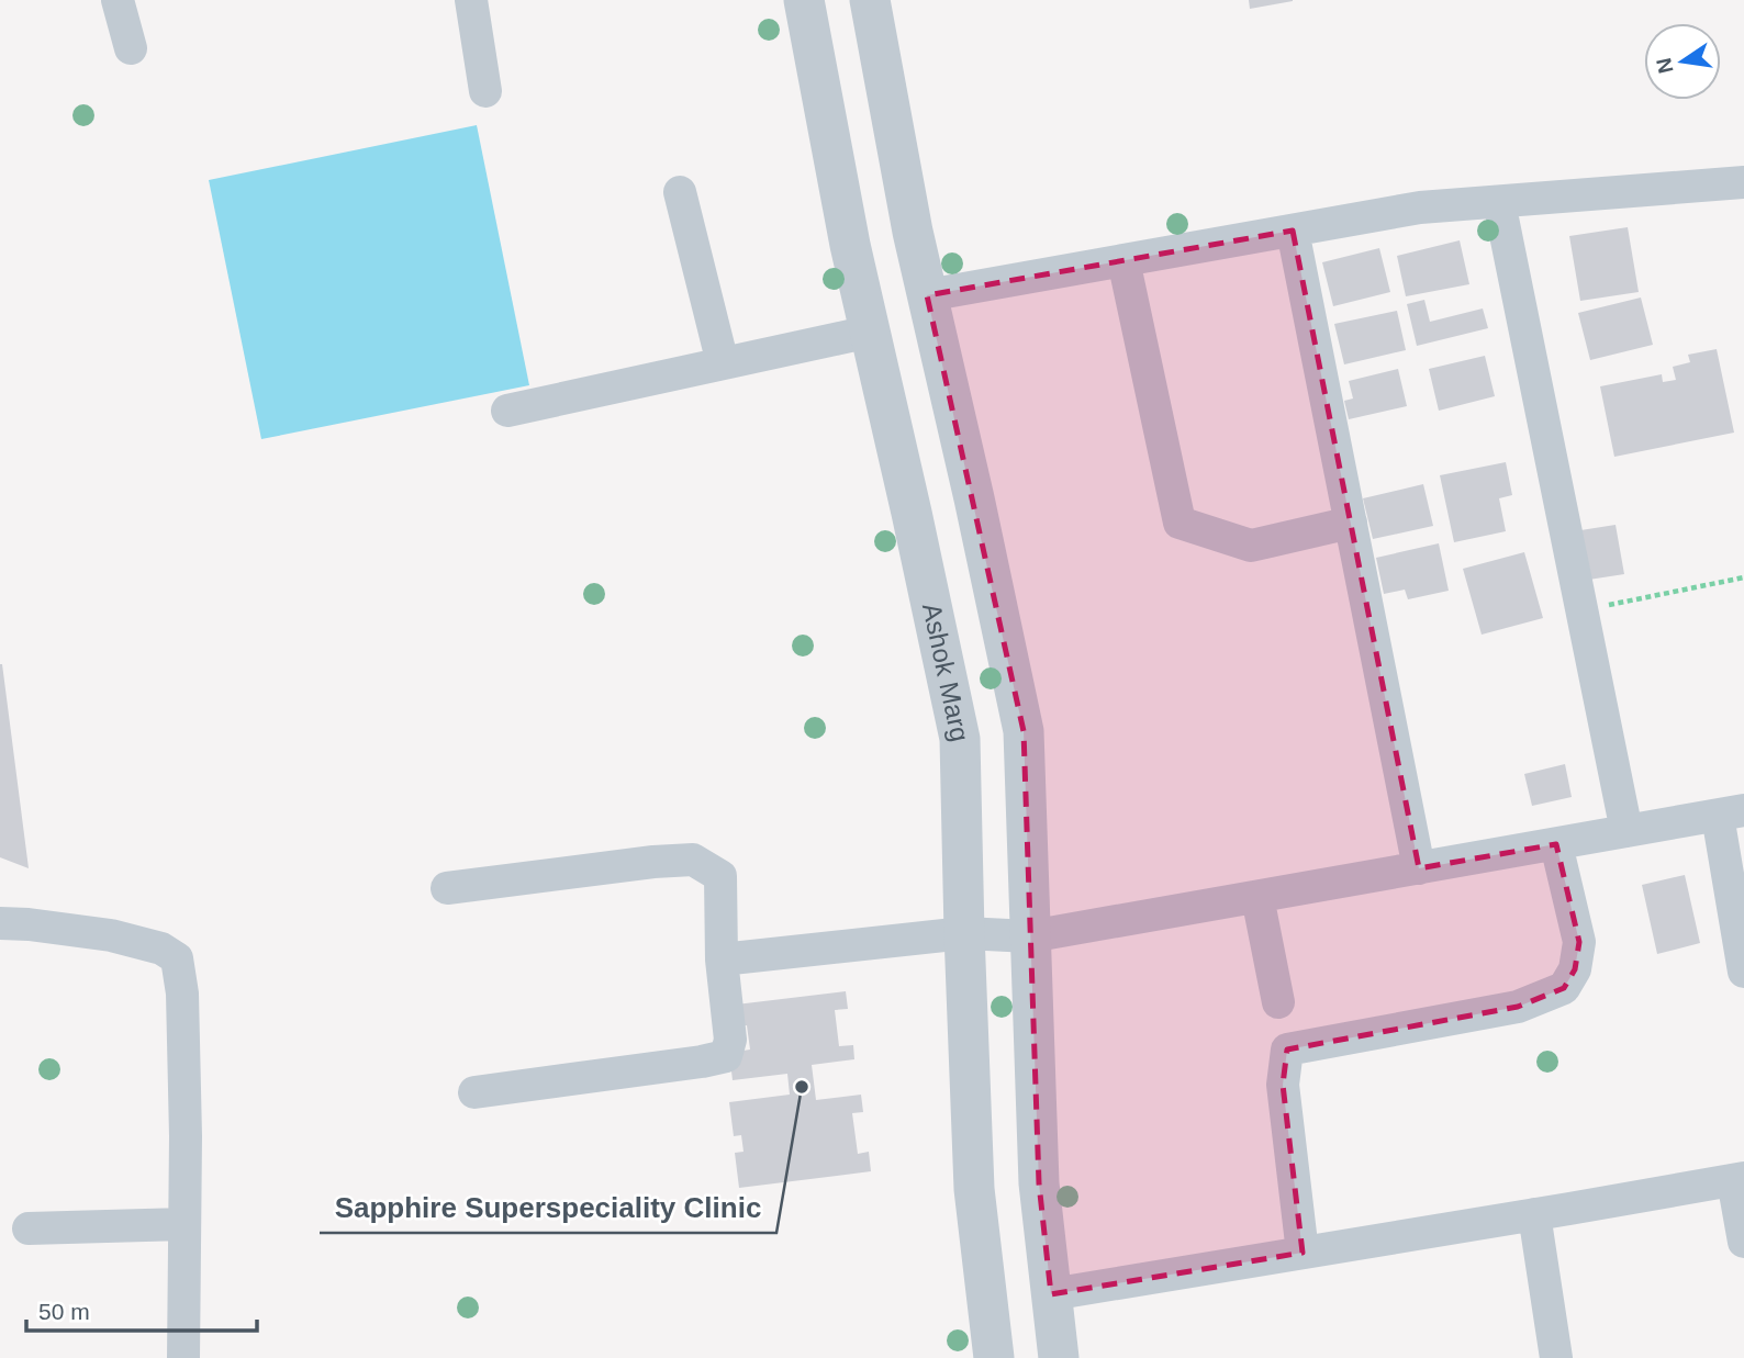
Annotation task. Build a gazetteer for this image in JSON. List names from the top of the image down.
{
  "streets": {
    "street": ["Ashok Marg"]
  },
  "places": ["Sapphire Superspeciality Clinic"],
  "scale_bar": "50 m",
  "north": "left"
}
